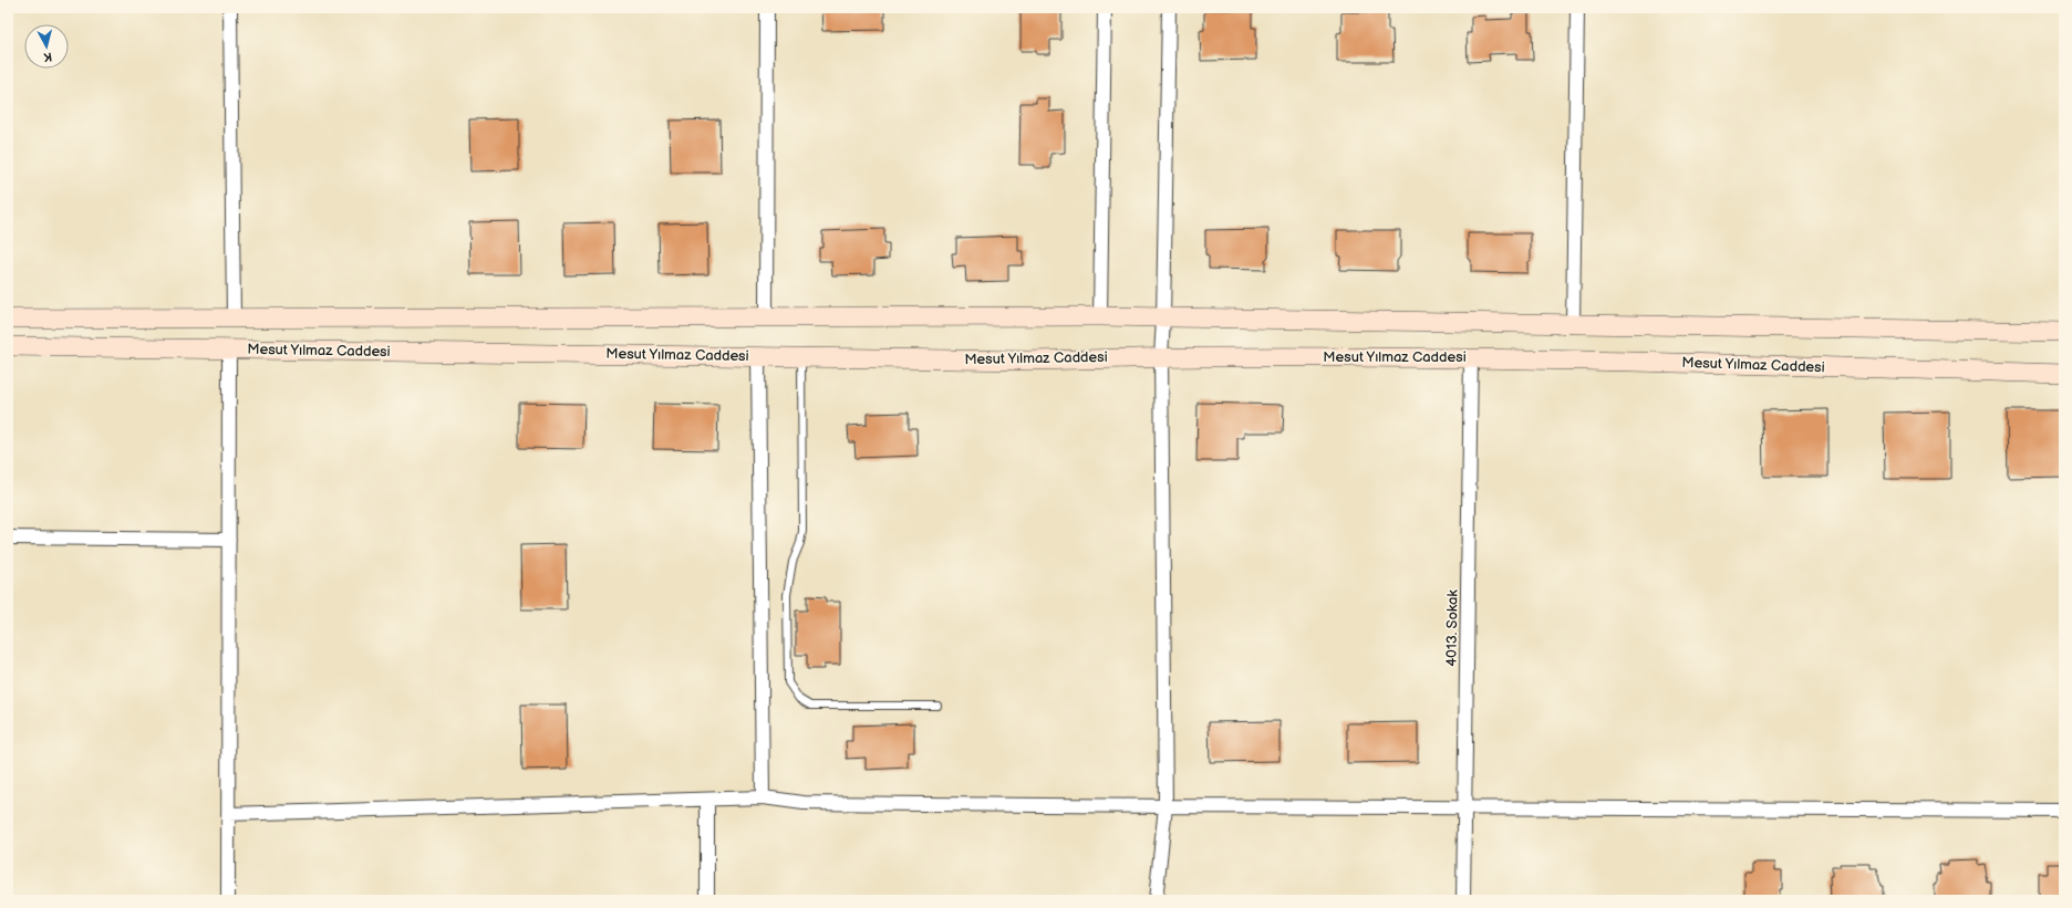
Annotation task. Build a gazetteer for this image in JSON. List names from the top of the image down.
{
  "streets": {
    "main road": ["Mesut Yılmaz Caddesi"],
    "street": ["4013. Sokak"]
  },
  "crossings": [
    ["Mesut Yılmaz Caddesi", "4013. Sokak"]
  ],
  "north": "bottom"
}
